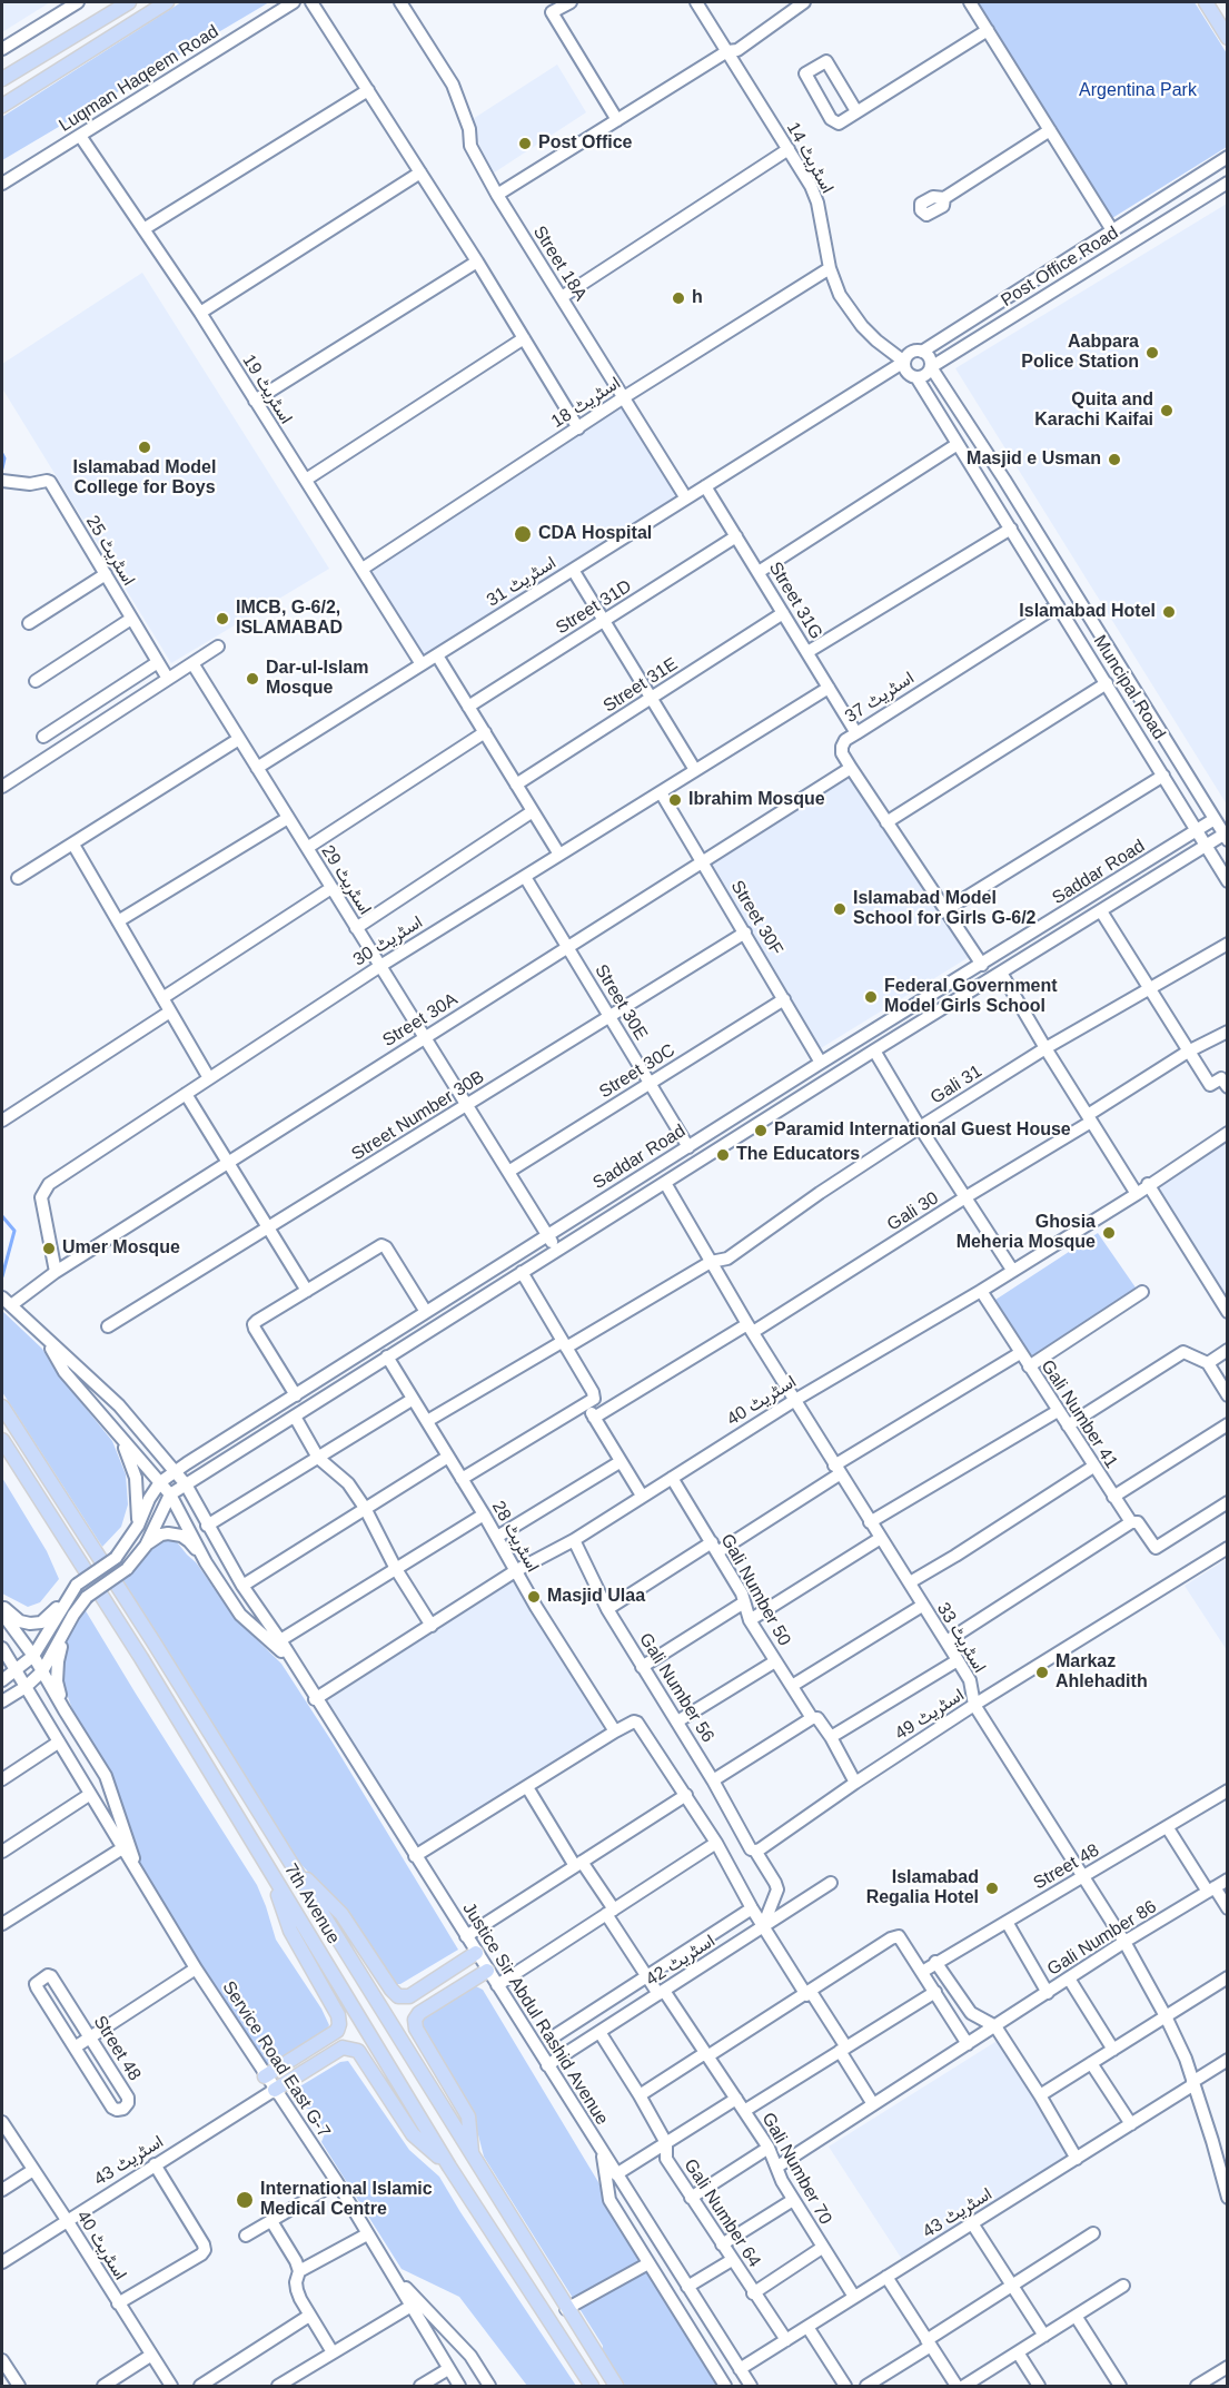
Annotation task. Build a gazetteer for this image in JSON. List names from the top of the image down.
{
  "streets": {
    "main road": ["7th Avenue"],
    "street": [
      "Luqman Haqeem Road",
      "اسٹریٹ 14",
      "Street 18A",
      "Post Office Road",
      "اسٹریٹ 19",
      "اسٹریٹ 18",
      "اسٹریٹ 25",
      "اسٹریٹ 31",
      "Street 31G",
      "Street 31D",
      "Street 31E",
      "Muncipal Road",
      "اسٹریٹ 37",
      "Saddar Road",
      "اسٹریٹ 29",
      "Street 30F",
      "اسٹریٹ 30",
      "Street 30E",
      "Street 30A",
      "Street 30C",
      "Gali 31",
      "Street Number 30B",
      "Gali 30",
      "اسٹریٹ 40",
      "Gali Number 41",
      "اسٹریٹ 28",
      "Gali Number 50",
      "اسٹریٹ 33",
      "Gali Number 56",
      "اسٹریٹ 49",
      "Street 48",
      "Gali Number 86",
      "اسٹریٹ 42",
      "Justice Sir Abdul Rashid Avenue",
      "Service Road East G-7",
      "اسٹریٹ 43",
      "Gali Number 70",
      "Gali Number 64"
    ]
  },
  "crossings": [
    ["Luqman Haqeem Road", "اسٹریٹ 19"],
    ["اسٹریٹ 14", "Post Office Road"],
    ["اسٹریٹ 14", "اسٹریٹ 18"],
    ["اسٹریٹ 14", "اسٹریٹ 31"],
    ["اسٹریٹ 14", "Muncipal Road"],
    ["Street 18A", "اسٹریٹ 18"],
    ["Street 18A", "اسٹریٹ 31"],
    ["Post Office Road", "اسٹریٹ 31"],
    ["Post Office Road", "Muncipal Road"],
    ["اسٹریٹ 19", "اسٹریٹ 18"],
    ["اسٹریٹ 19", "اسٹریٹ 31"],
    ["اسٹریٹ 31", "Street 31G"],
    ["اسٹریٹ 31", "Muncipal Road"],
    ["اسٹریٹ 31", "اسٹریٹ 29"],
    ["Street 31G", "Street 31D"],
    ["Street 31G", "Street 31E"],
    ["Street 31G", "اسٹریٹ 37"],
    ["Street 31G", "اسٹریٹ 30"],
    ["Muncipal Road", "اسٹریٹ 37"],
    ["Muncipal Road", "Saddar Road"],
    ["اسٹریٹ 37", "Saddar Road"],
    ["اسٹریٹ 37", "Street 30A"],
    ["Saddar Road", "اسٹریٹ 29"],
    ["Saddar Road", "Street 30F"],
    ["Saddar Road", "Street 30E"],
    ["Saddar Road", "اسٹریٹ 28"],
    ["Saddar Road", "اسٹریٹ 33"],
    ["Saddar Road", "Justice Sir Abdul Rashid Avenue"],
    ["اسٹریٹ 29", "اسٹریٹ 30"],
    ["اسٹریٹ 29", "Street 30A"],
    ["اسٹریٹ 29", "Street 30C"],
    ["اسٹریٹ 29", "Street Number 30B"],
    ["Street 30F", "اسٹریٹ 30"],
    ["Street 30F", "Street 30A"],
    ["Street 30F", "Street 30C"],
    ["Street 30F", "Street Number 30B"],
    ["اسٹریٹ 30", "Street 30E"],
    ["اسٹریٹ 30", "Street 30A"],
    ["Street 30E", "Street 30A"],
    ["Street 30E", "Street 30C"],
    ["Street 30E", "Street Number 30B"],
    ["Street 30A", "Justice Sir Abdul Rashid Avenue"],
    ["Gali 31", "اسٹریٹ 28"],
    ["Gali 31", "اسٹریٹ 33"],
    ["Gali 30", "اسٹریٹ 33"],
    ["اسٹریٹ 40", "Gali Number 41"],
    ["اسٹریٹ 40", "اسٹریٹ 28"],
    ["اسٹریٹ 40", "Gali Number 50"],
    ["اسٹریٹ 40", "اسٹریٹ 33"],
    ["اسٹریٹ 40", "Gali Number 56"],
    ["اسٹریٹ 40", "Justice Sir Abdul Rashid Avenue"],
    ["اسٹریٹ 40", "اسٹریٹ 43"],
    ["Gali Number 50", "اسٹریٹ 49"],
    ["اسٹریٹ 33", "اسٹریٹ 49"],
    ["اسٹریٹ 33", "Street 48"],
    ["اسٹریٹ 33", "Gali Number 86"],
    ["اسٹریٹ 33", "اسٹریٹ 43"],
    ["Gali Number 56", "اسٹریٹ 49"],
    ["Gali Number 56", "اسٹریٹ 42"],
    ["Gali Number 86", "Gali Number 70"],
    ["اسٹریٹ 42", "Justice Sir Abdul Rashid Avenue"],
    ["اسٹریٹ 42", "Gali Number 70"],
    ["اسٹریٹ 42", "Gali Number 64"],
    ["Justice Sir Abdul Rashid Avenue", "اسٹریٹ 43"],
    ["Service Road East G-7", "اسٹریٹ 43"],
    ["اسٹریٹ 43", "Gali Number 70"],
    ["اسٹریٹ 43", "Gali Number 64"]
  ],
  "parks": ["Argentina Park"],
  "places": [
    "Post Office",
    "h",
    "Aabpara Police Station",
    "Quita and Karachi Kaifai",
    "Islamabad Model College for Boys",
    "Masjid e Usman",
    "CDA Hospital",
    "Islamabad Hotel",
    "IMCB, G-6/2, ISLAMABAD",
    "Dar-ul-Islam Mosque",
    "Ibrahim Mosque",
    "Islamabad Model School for Girls G-6/2",
    "Federal Government Model Girls School",
    "Paramid International Guest House",
    "The Educators",
    "Ghosia Meheria Mosque",
    "Umer Mosque",
    "Masjid Ulaa",
    "Markaz Ahlehadith",
    "Islamabad Regalia Hotel",
    "International Islamic Medical Centre"
  ]
}
